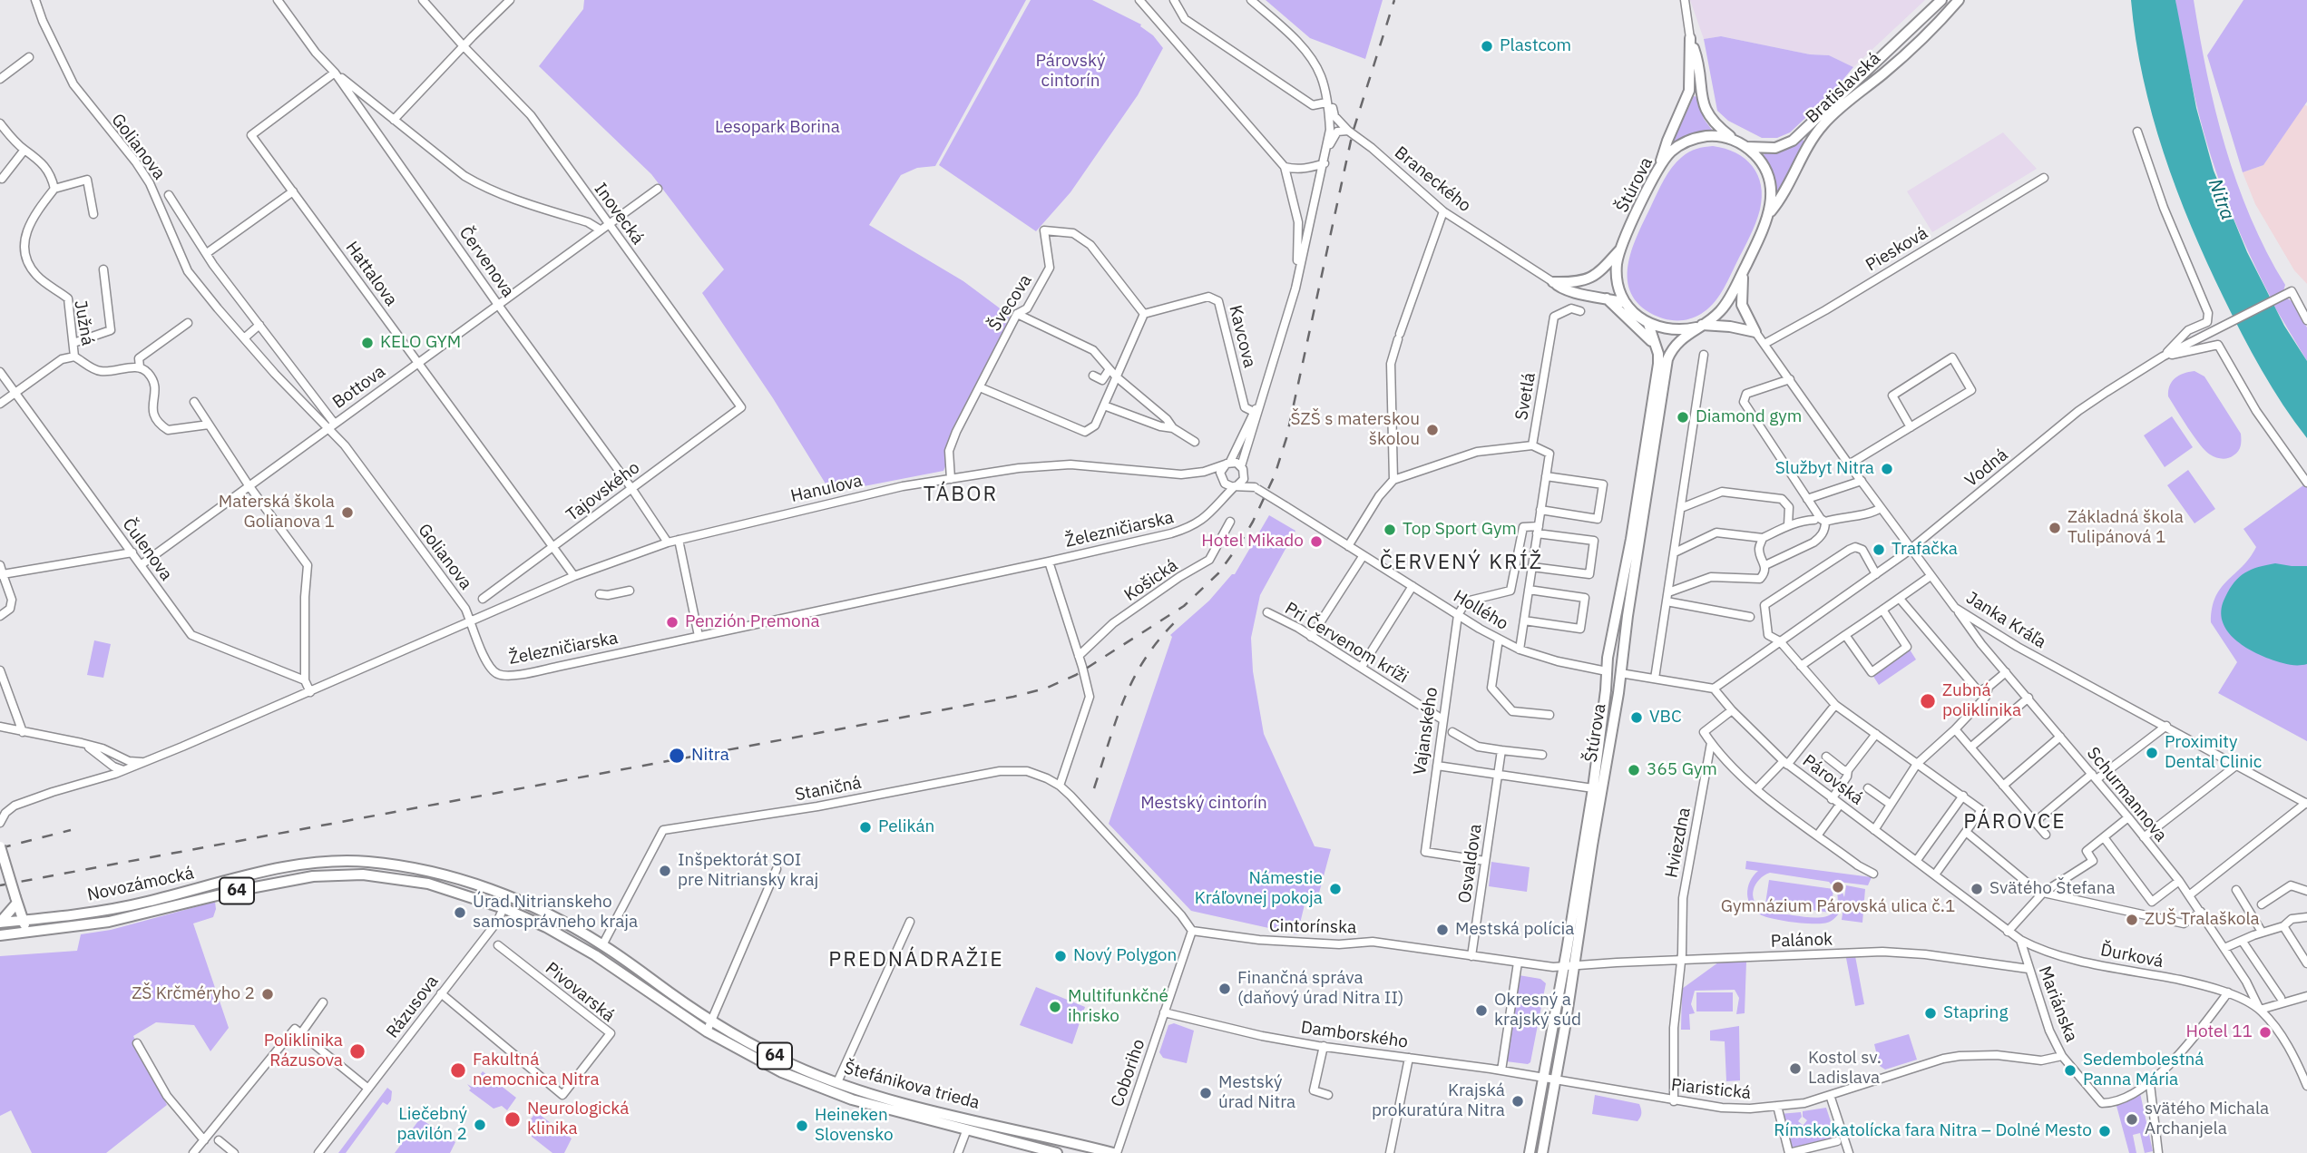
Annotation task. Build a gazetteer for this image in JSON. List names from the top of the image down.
{
  "streets": {
    "main road": [
      "Bratislavská",
      "Štúrova",
      "Novozámocká",
      "64",
      "Štefánikova trieda"
    ],
    "street": [
      "Golianova",
      "Braneckého",
      "Inovecká",
      "Piesková",
      "Červenova",
      "Hattalova",
      "Švecova",
      "Južná",
      "Kavcova",
      "Bottova",
      "Svetlá",
      "Vodná",
      "Hanulova",
      "Tajovského",
      "Železničiarska",
      "Čulenova",
      "Košická",
      "Hollého",
      "Janka Kráľa",
      "Pri Červenom kríži",
      "Vajanského",
      "Párovská",
      "Staničná",
      "Schurmannova",
      "Hviezdna",
      "Osvaldova",
      "Cintorínska",
      "Palánok",
      "Ďurková",
      "Pivovarská",
      "Mariánska",
      "Rázusova",
      "Damborského",
      "Coboriho",
      "Piaristická"
    ]
  },
  "crossings": [
    ["Bratislavská", "Štúrova"],
    ["Golianova", "Bottova"],
    ["Golianova", "Hanulova"],
    ["Golianova", "Železničiarska"],
    ["Štúrova", "Hollého"],
    ["Štúrova", "Cintorínska"],
    ["Štúrova", "Palánok"],
    ["Štúrova", "Damborského"],
    ["Štúrova", "Piaristická"],
    ["Inovecká", "Bottova"],
    ["Inovecká", "Tajovského"],
    ["Piesková", "Janka Kráľa"],
    ["Červenova", "Hattalova"],
    ["Červenova", "Bottova"],
    ["Červenova", "Hanulova"],
    ["Červenova", "Tajovského"],
    ["Hattalova", "Bottova"],
    ["Hattalova", "Hanulova"],
    ["Hattalova", "Tajovského"],
    ["Švecova", "Kavcova"],
    ["Švecova", "Hanulova"],
    ["Bottova", "Čulenova"],
    ["Svetlá", "Hollého"],
    ["Vodná", "Janka Kráľa"],
    ["Vodná", "Párovská"],
    ["Hanulova", "Železničiarska"],
    ["Hanulova", "Hollého"],
    ["Železničiarska", "Košická"],
    ["Železničiarska", "Hollého"],
    ["Železničiarska", "Staničná"],
    ["Hollého", "Vajanského"],
    ["Janka Kráľa", "Schurmannova"],
    ["Pri Červenom kríži", "Vajanského"],
    ["Vajanského", "Osvaldova"],
    ["Párovská", "Hviezdna"],
    ["Párovská", "Ďurková"],
    ["Párovská", "Mariánska"],
    ["Staničná", "Cintorínska"],
    ["Staničná", "Coboriho"],
    ["Staničná", "Štefánikova trieda"],
    ["Schurmannova", "Ďurková"],
    ["Hviezdna", "Palánok"],
    ["Hviezdna", "Piaristická"],
    ["Osvaldova", "Cintorínska"],
    ["Novozámocká", "Rázusova"],
    ["Novozámocká", "Štefánikova trieda"],
    ["Cintorínska", "Palánok"],
    ["Cintorínska", "Coboriho"],
    ["Palánok", "Mariánska"],
    ["Ďurková", "Mariánska"],
    ["Pivovarská", "Rázusova"],
    ["Mariánska", "Piaristická"],
    ["Rázusova", "Štefánikova trieda"],
    ["Damborského", "Coboriho"],
    ["Damborského", "Piaristická"],
    ["Coboriho", "Štefánikova trieda"]
  ],
  "districts": [
    "TÁBOR",
    "ČERVENÝ KRÍŽ",
    "PÁROVCE",
    "PREDNÁDRAŽIE"
  ],
  "water": ["Nitra"],
  "parks": ["Párovský cintorín", "Lesopark Borina", "Mestský cintorín"],
  "places": [
    "Plastcom",
    "KELO GYM",
    "Diamond gym",
    "ŠZŠ s materskou školou",
    "Službyt Nitra",
    "Materská škola Golianova 1",
    "Základná škola Tulipánová 1",
    "Top Sport Gym",
    "Hotel Mikado",
    "Trafačka",
    "Penzión Premona",
    "Zubná poliklinika",
    "VBC",
    "Proximity Dental Clinic",
    "Nitra",
    "365 Gym",
    "Pelikán",
    "Inšpektorát SOI pre Nitriansky kraj",
    "Gymnázium Párovská ulica č.1",
    "Námestie Kráľovnej pokoja",
    "Svätého Štefana",
    "Úrad Nitrianskeho samosprávneho kraja",
    "ZUŠ Tralaškola",
    "Mestská polícia",
    "Nový Polygon",
    "Finančná správa (daňový úrad Nitra II)",
    "ZŠ Krčméryho 2",
    "Multifunkčné ihrisko",
    "Okresný a krajský súd",
    "Stapring",
    "Hotel 11",
    "Poliklinika Rázusova",
    "Kostol sv. Ladislava",
    "Fakultná nemocnica Nitra",
    "Sedembolestná Panna Mária",
    "Mestský úrad Nitra",
    "Krajská prokuratúra Nitra",
    "Neurologická klinika",
    "svätého Michala Archanjela",
    "Liečebný pavilón 2",
    "Heineken Slovensko",
    "Rímskokatolícka fara Nitra – Dolné Mesto"
  ]
}
